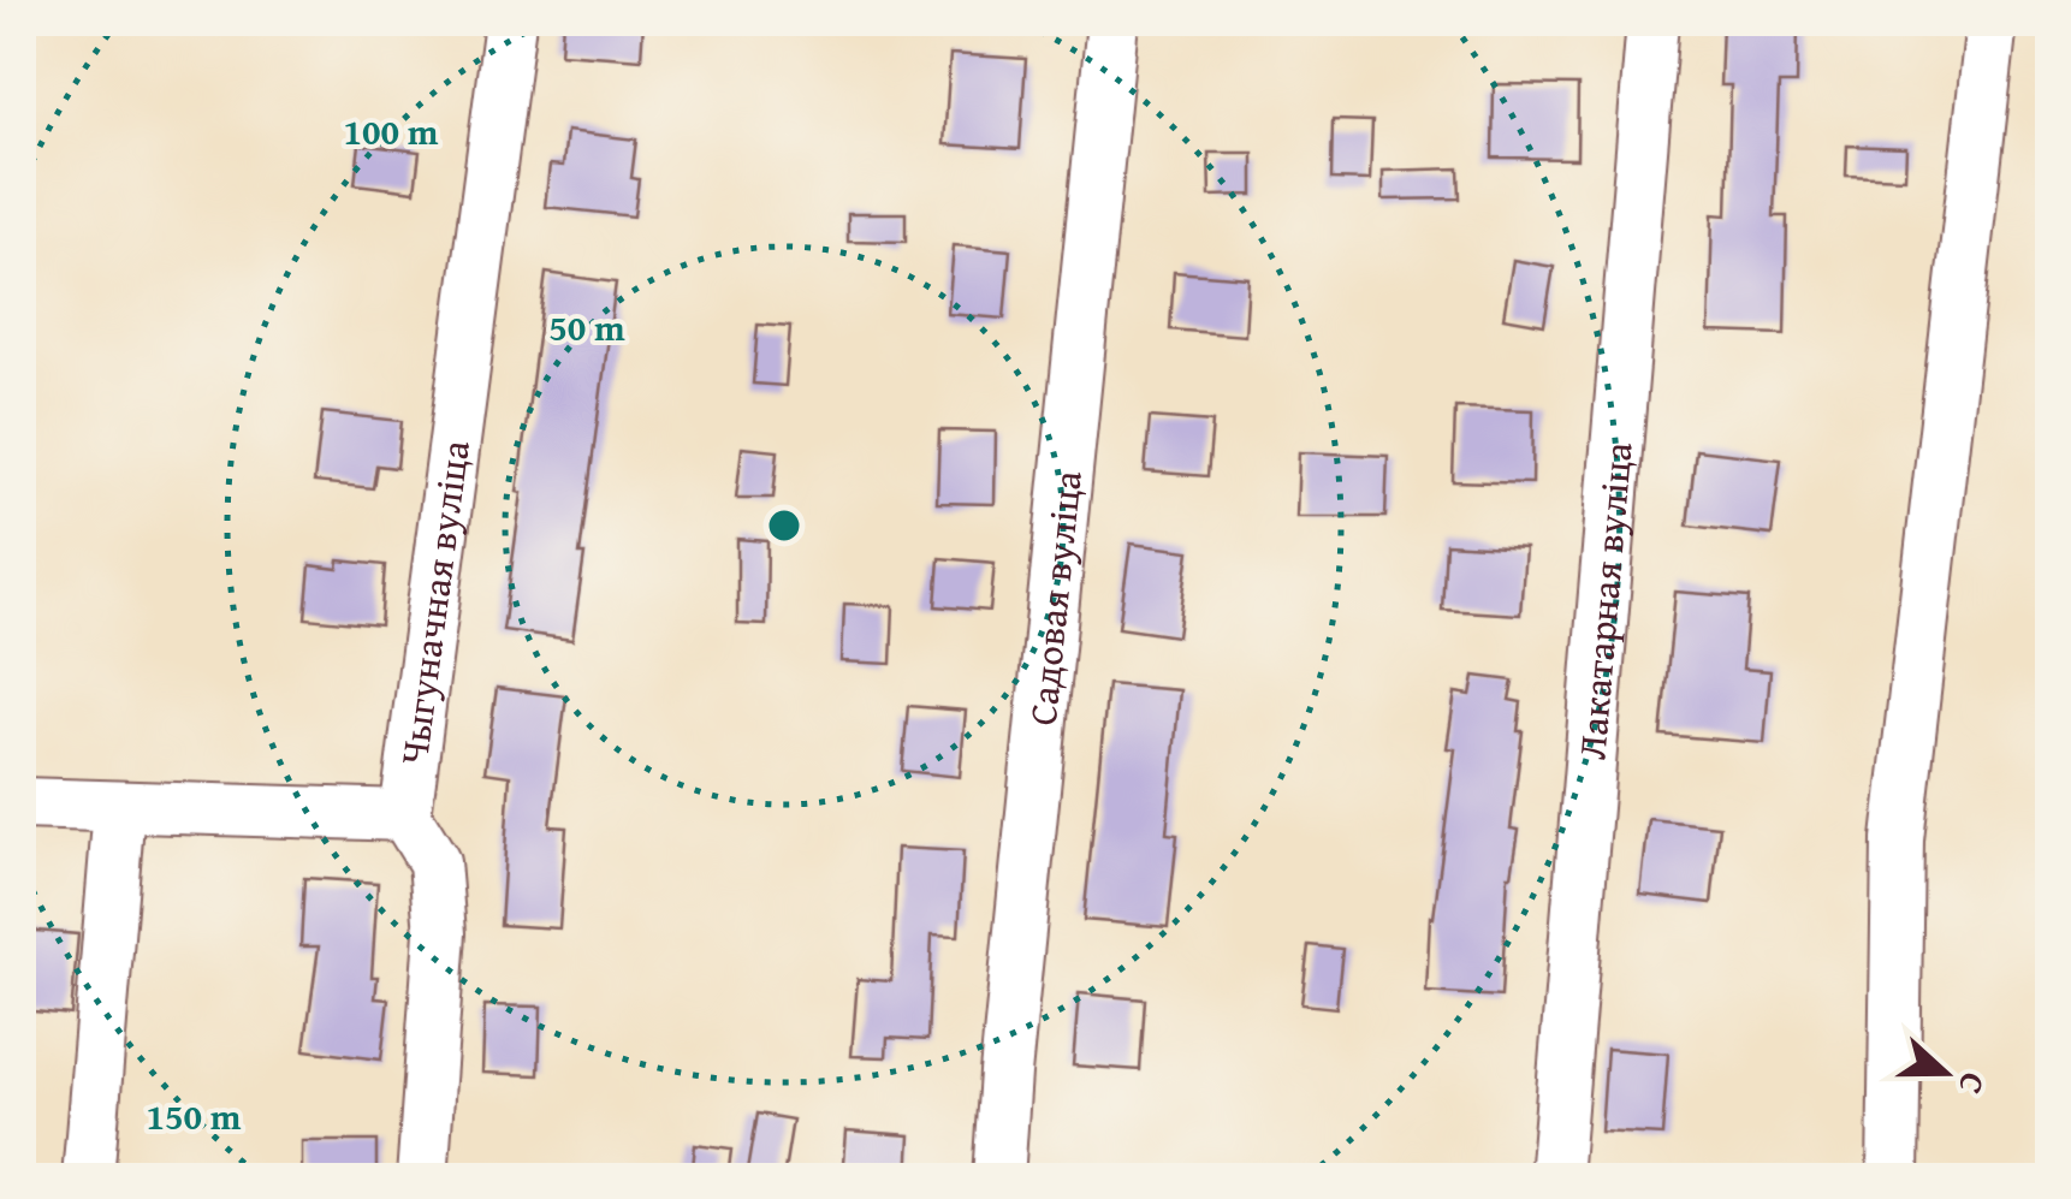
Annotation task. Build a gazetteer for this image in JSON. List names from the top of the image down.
{
  "streets": {
    "street": ["Садовая вуліца", "Лакатарная вуліца", "Чыгуначная вуліца"]
  },
  "north": "right",
  "rings": ["100 m", "50 m", "150 m"]
}
